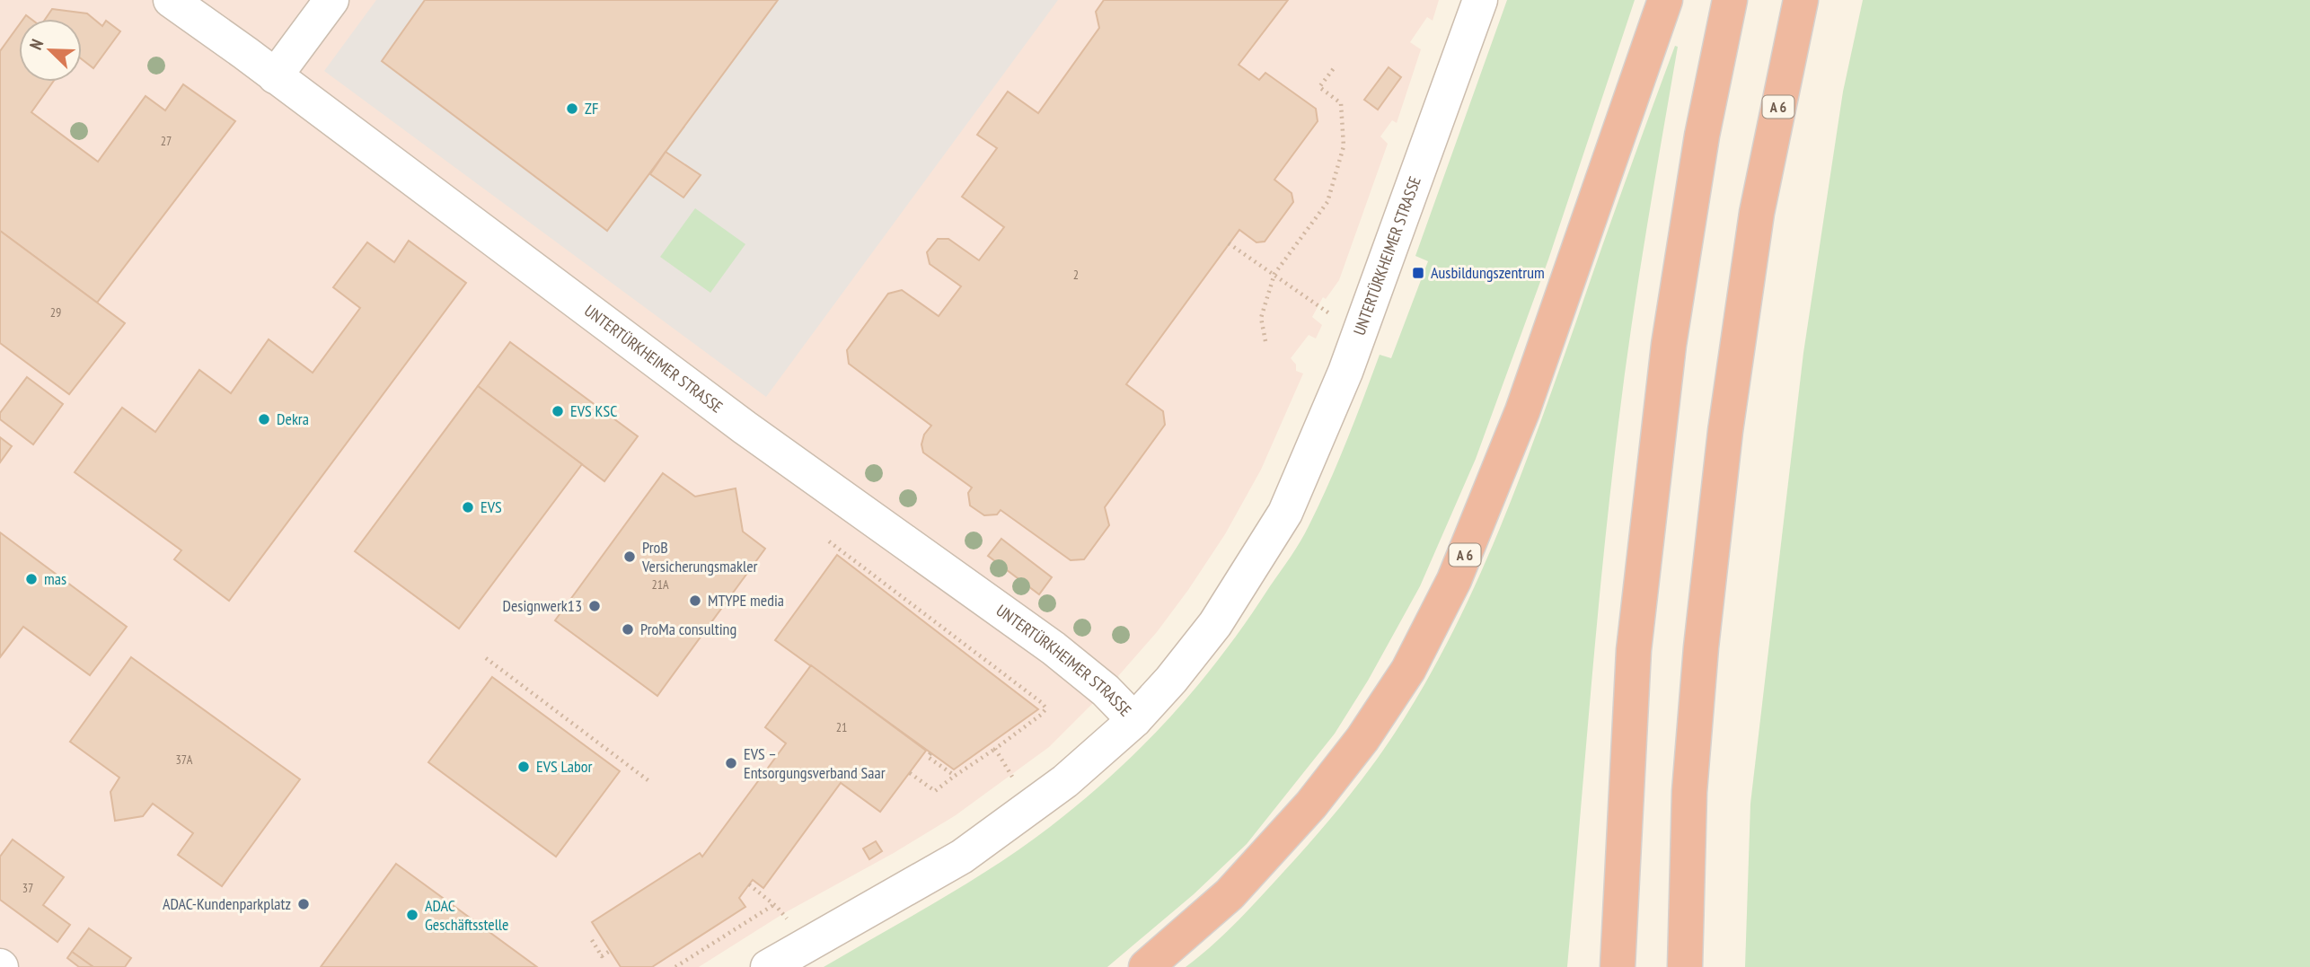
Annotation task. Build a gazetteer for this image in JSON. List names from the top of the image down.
{
  "streets": {
    "highway": ["A 6"],
    "street": ["UNTERTÜRKHEIMER STRASSE"]
  },
  "places": {
    "other": [
      "ZF",
      "EVS KSC",
      "Dekra",
      "EVS",
      "ProB Versicherungsmakler",
      "mas",
      "MTYPE media",
      "Designwerk13",
      "ProMa consulting",
      "EVS – Entsorgungsverband Saar",
      "EVS Labor",
      "ADAC-Kundenparkplatz",
      "ADAC Geschäftsstelle"
    ],
    "transit": ["Ausbildungszentrum"]
  },
  "house_numbers": [
    "27",
    "2",
    "29",
    "21A",
    "21",
    "37A",
    "37"
  ],
  "north": "top left"
}
